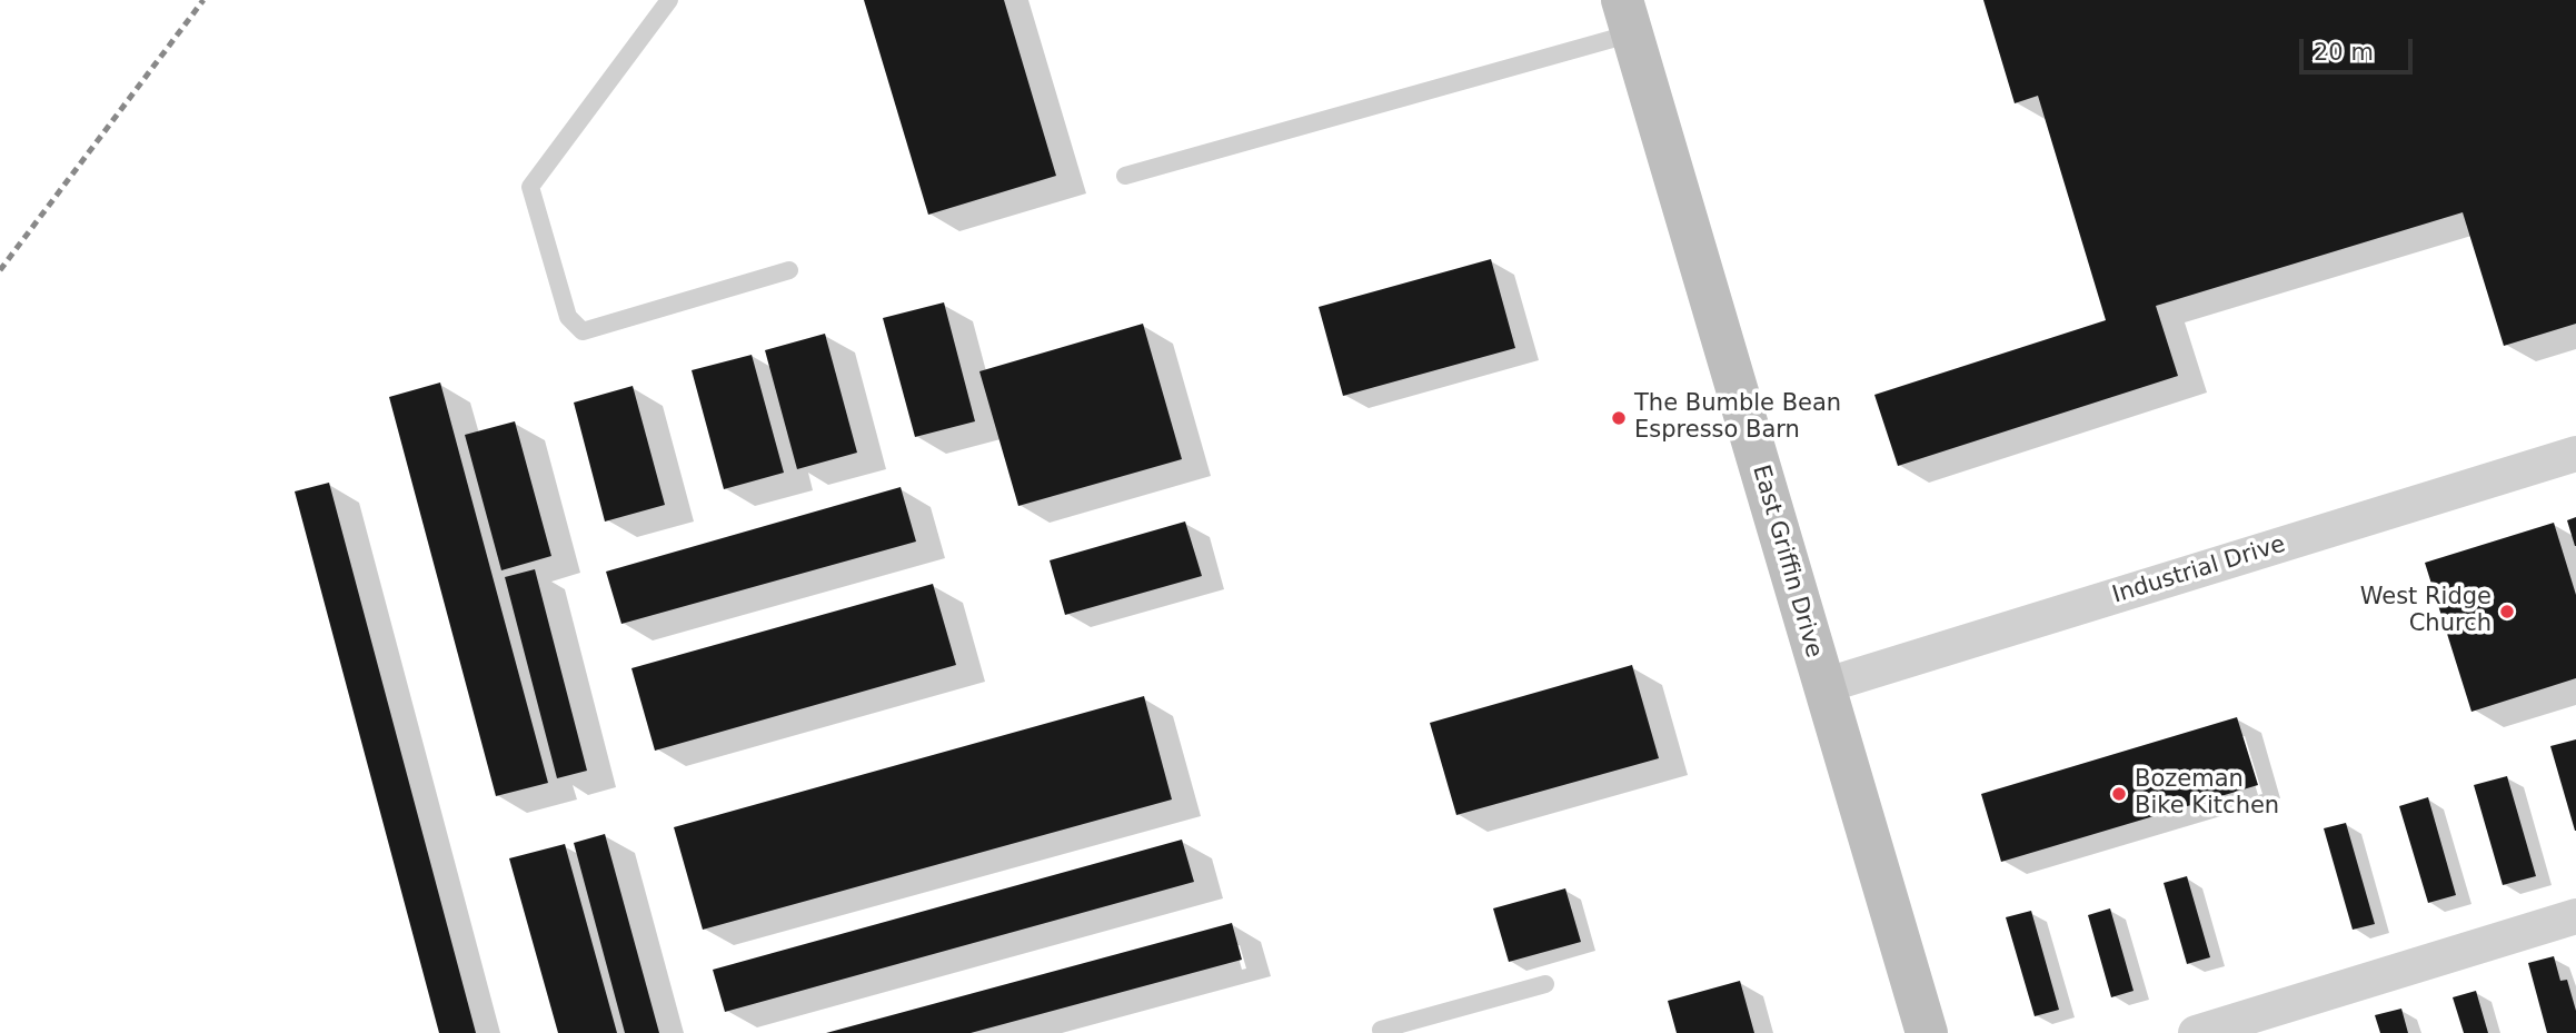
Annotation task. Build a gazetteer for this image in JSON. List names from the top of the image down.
{
  "streets": {
    "main road": ["East Griffin Drive"],
    "street": ["Industrial Drive"]
  },
  "crossings": [
    ["East Griffin Drive", "Industrial Drive"]
  ],
  "places": ["The Bumble Bean Espresso Barn", "West Ridge Church", "Bozeman Bike Kitchen"],
  "scale_bar": "20 m"
}
